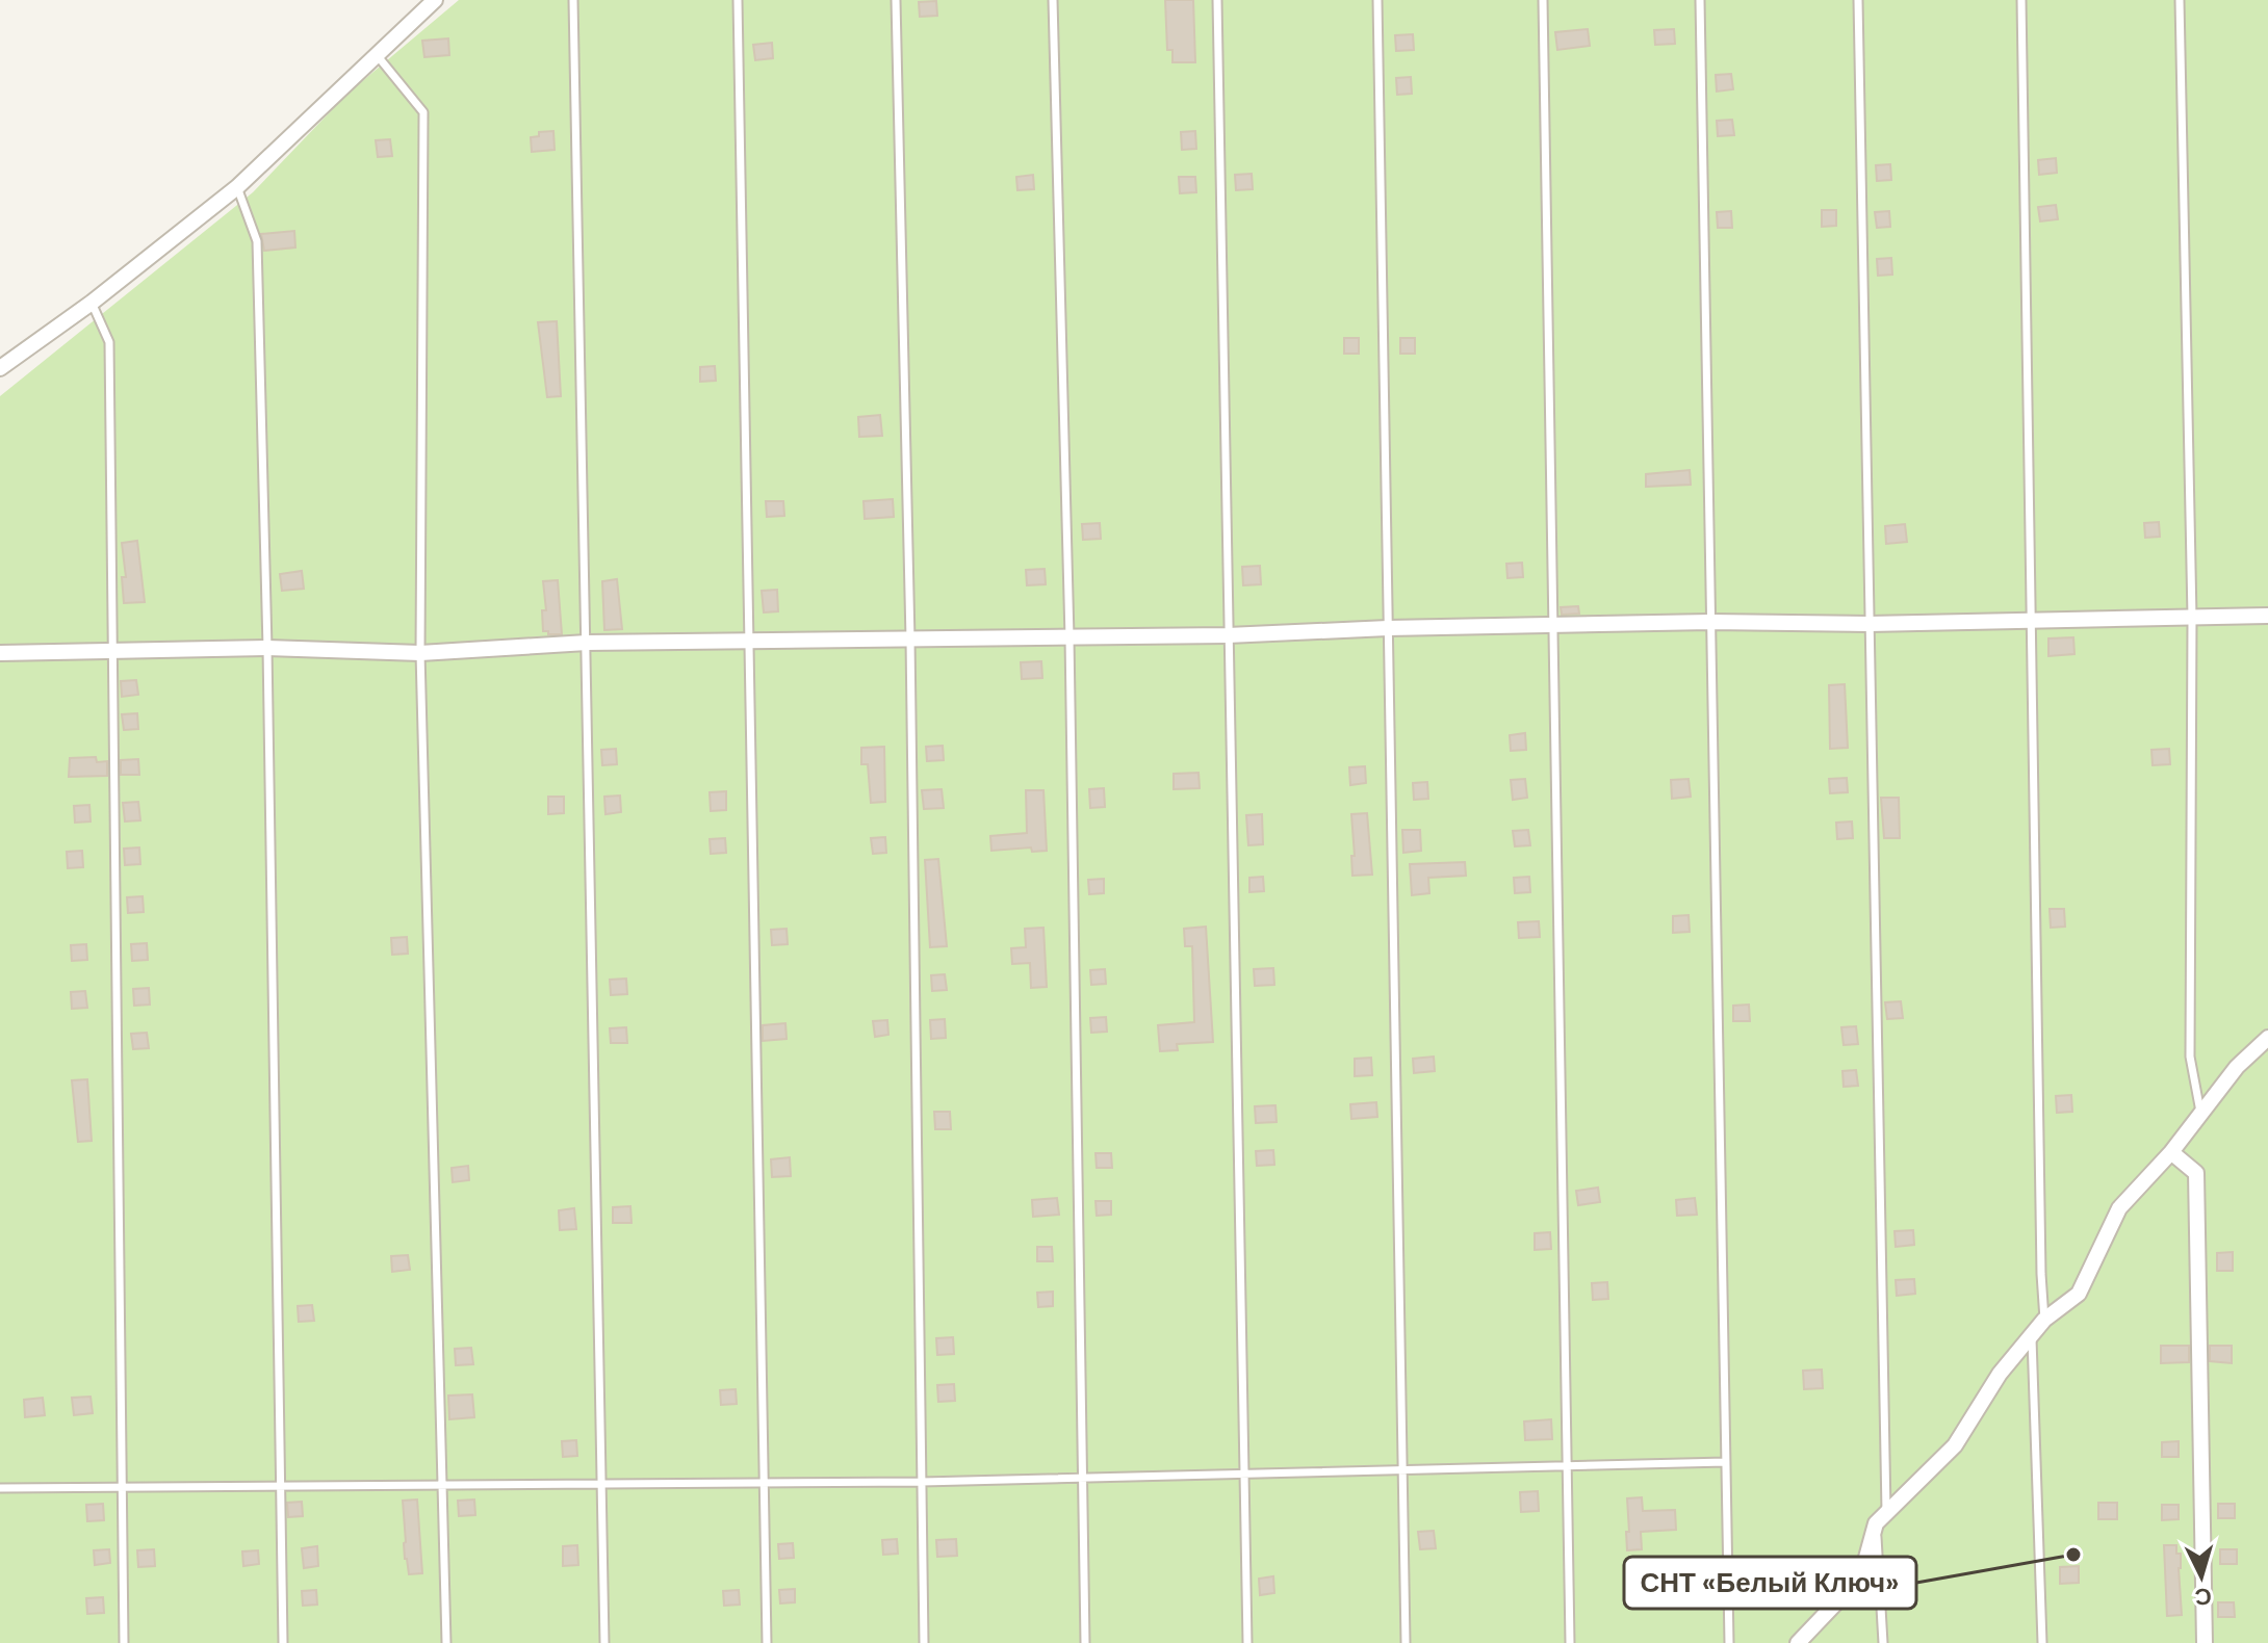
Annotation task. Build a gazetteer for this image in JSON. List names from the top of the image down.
{
  "places": ["СНТ «Белый Ключ»"],
  "north": "bottom"
}
